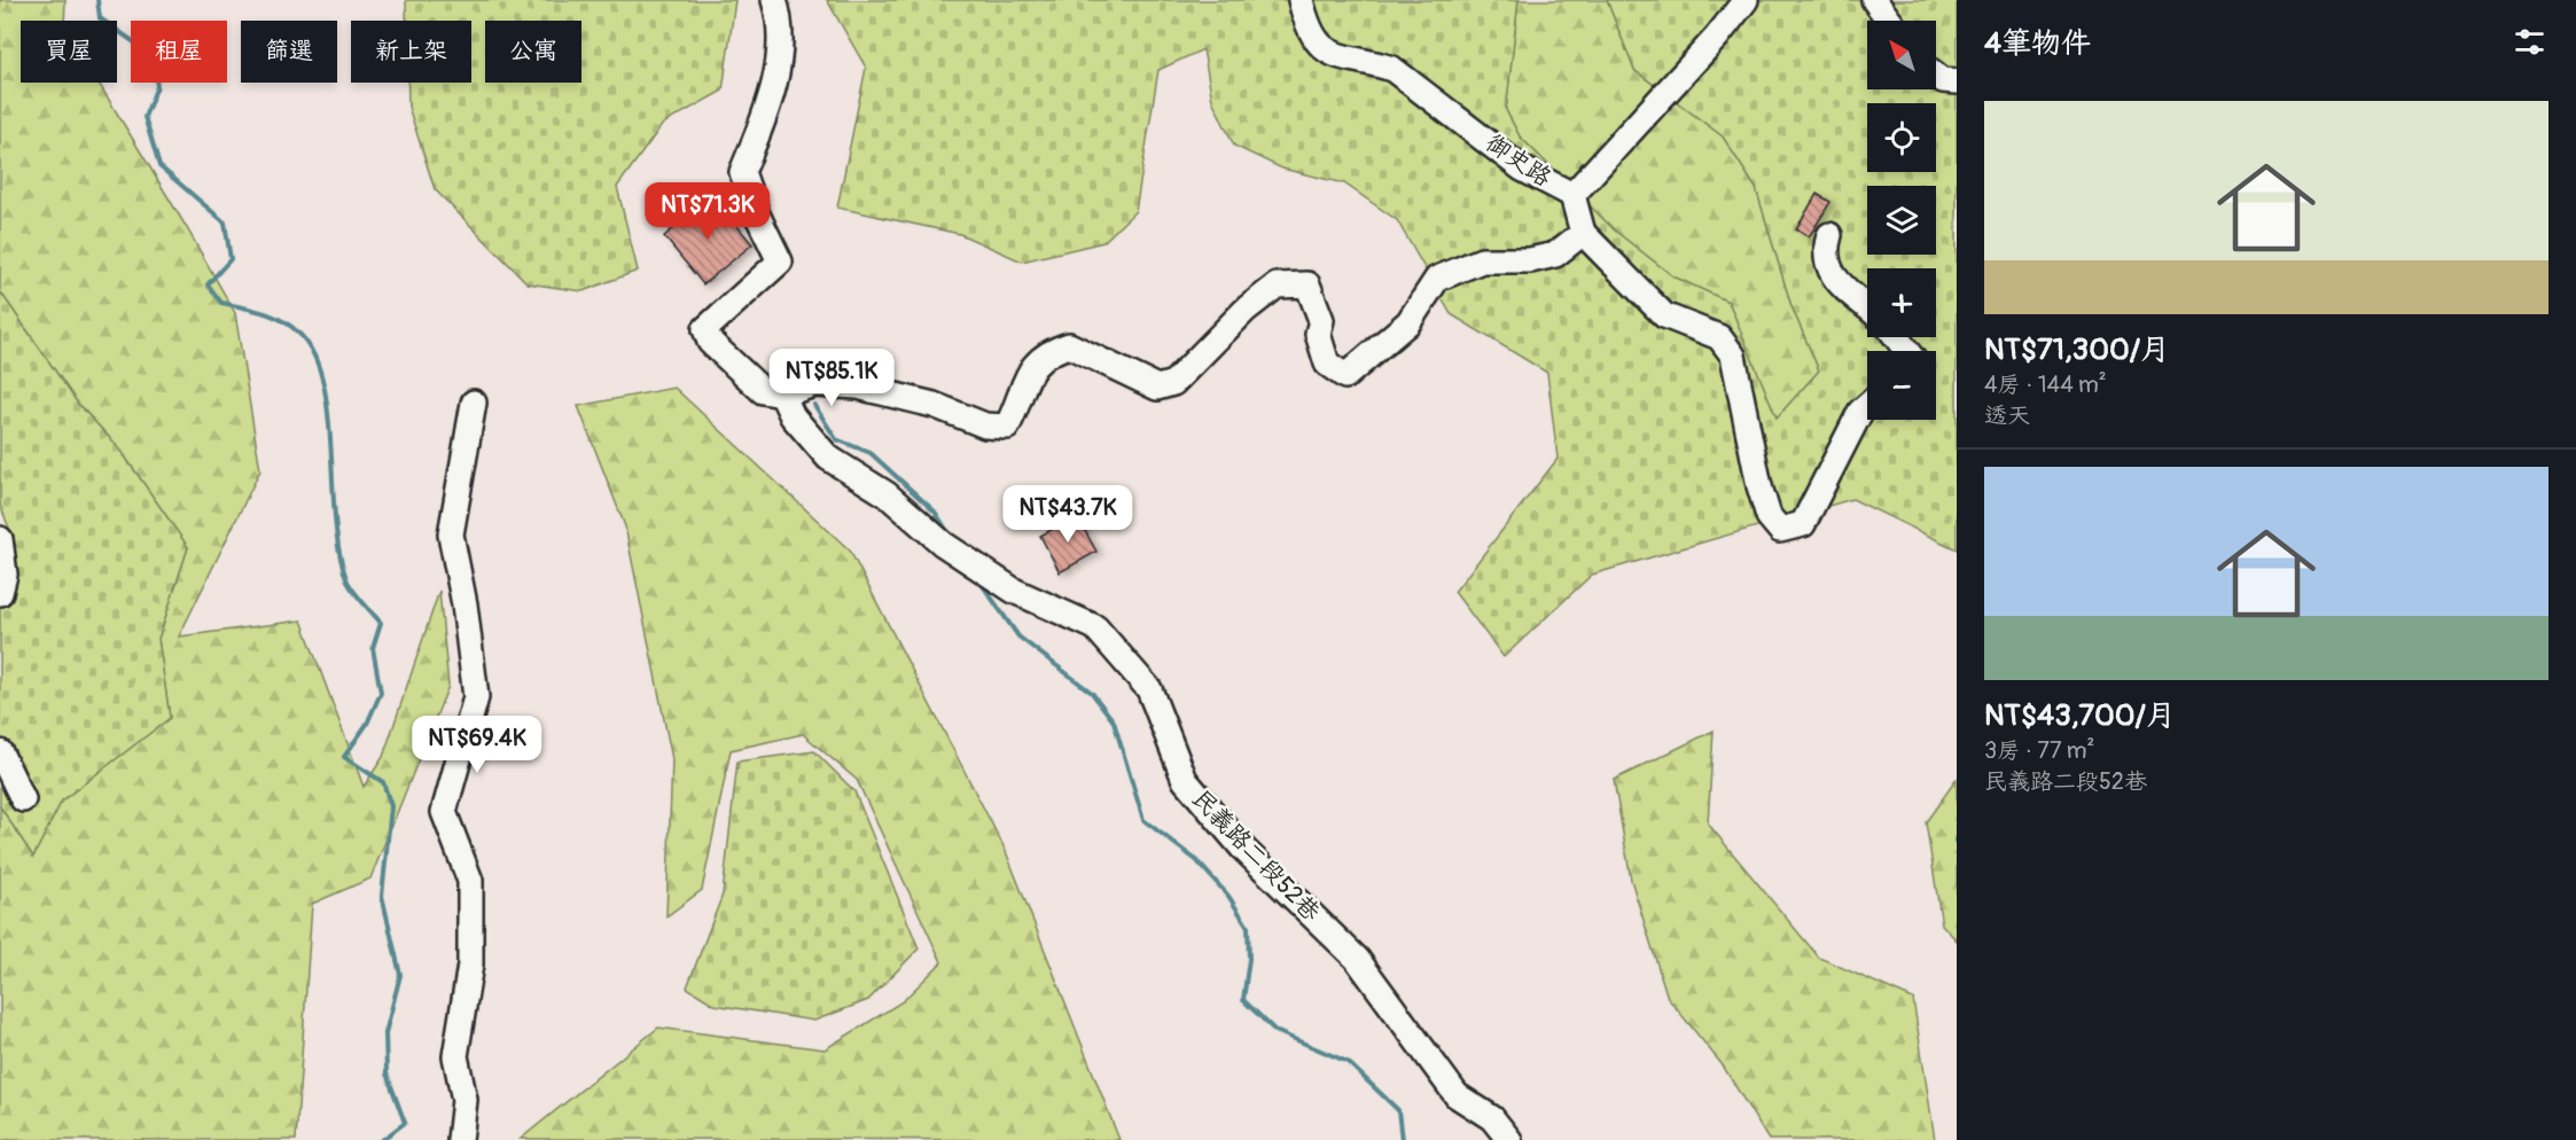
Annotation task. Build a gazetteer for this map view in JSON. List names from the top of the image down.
{
  "streets": {
    "street": ["御史路", "民義路二段52巷"]
  },
  "north": "top left",
  "page": {
    "heading": "4筆物件",
    "map_buttons": ["+", "−"],
    "chip": [
      "買屋",
      "租屋",
      "篩選",
      "新上架",
      "公寓"
    ],
    "list": [
      {
        "name": "NT$71,300/月",
        "note": "4房 · 144 m² · 透天"
      },
      {
        "name": "NT$43,700/月",
        "note": "3房 · 77 m² · 民義路二段52巷"
      }
    ],
    "price": [
      "NT$71.3K",
      "NT$85.1K",
      "NT$43.7K",
      "NT$69.4K"
    ]
  }
}
